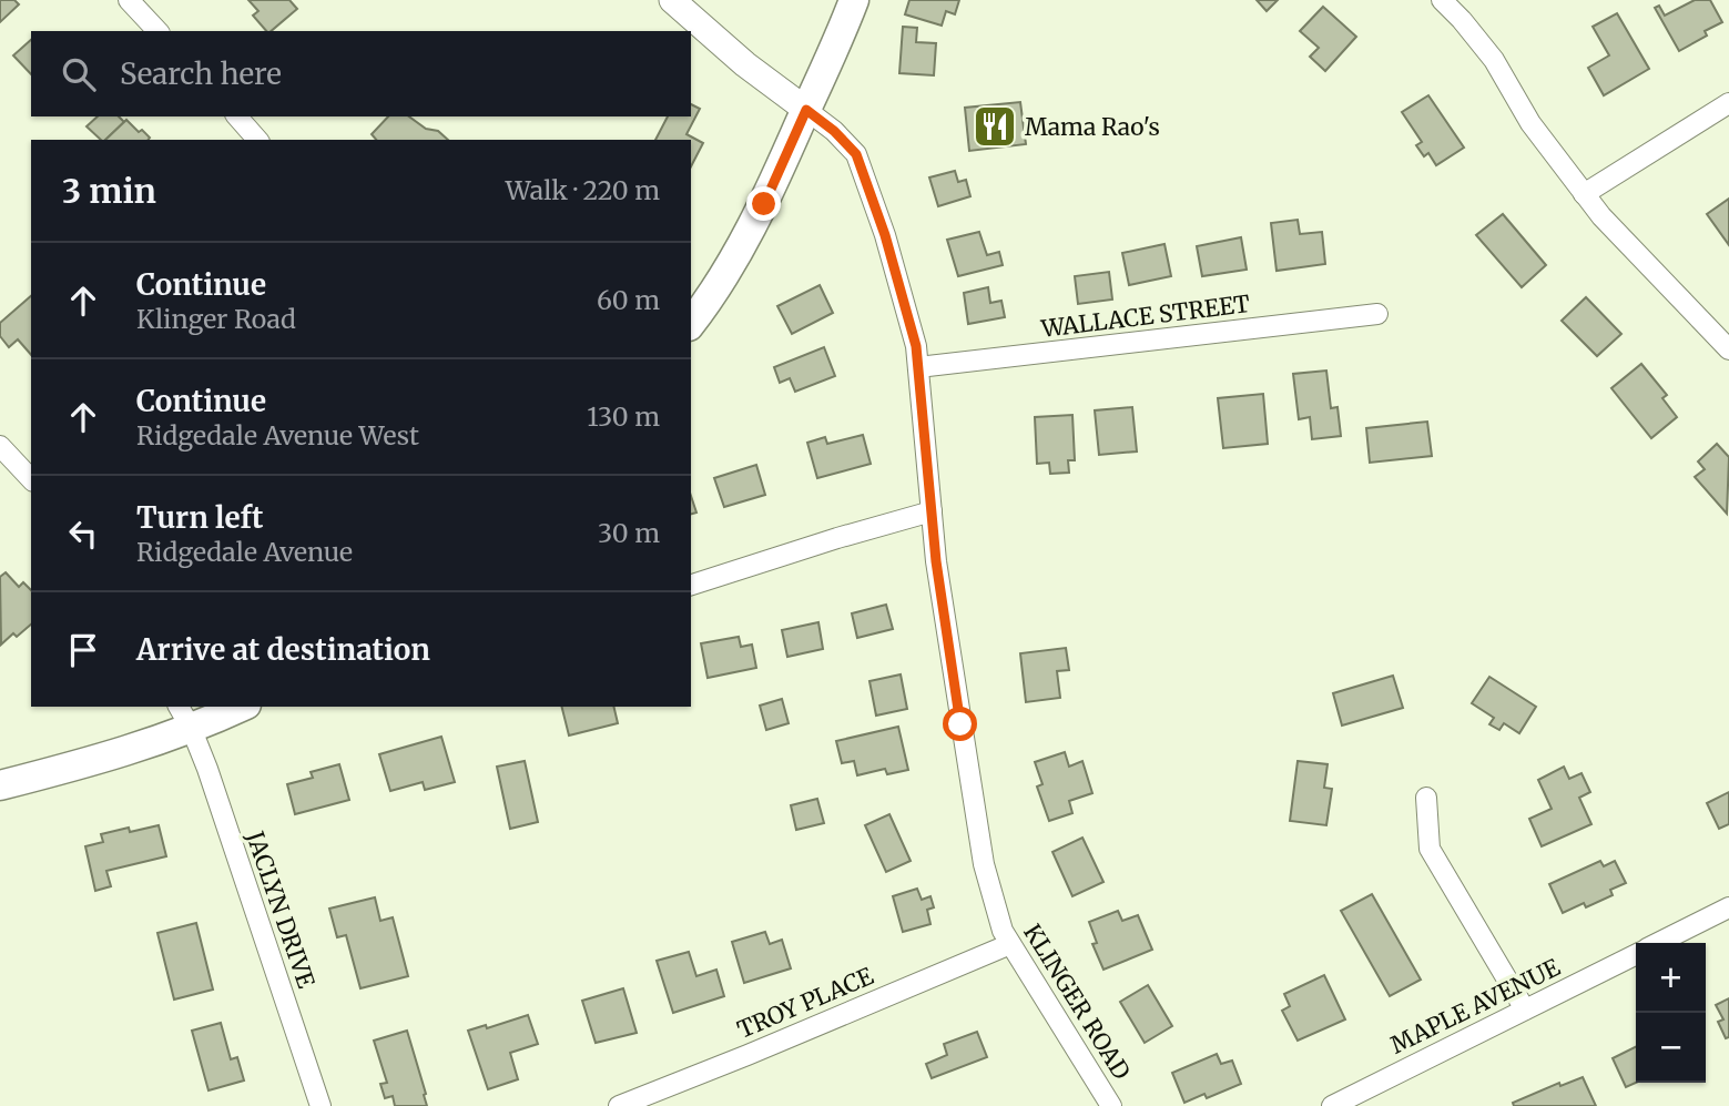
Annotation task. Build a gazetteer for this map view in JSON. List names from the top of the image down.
{
  "streets": {
    "street": [
      "WALLACE STREET",
      "JACLYN DRIVE",
      "KLINGER ROAD",
      "TROY PLACE",
      "MAPLE AVENUE"
    ]
  },
  "crossings": [
    ["WALLACE STREET", "KLINGER ROAD"],
    ["KLINGER ROAD", "TROY PLACE"]
  ],
  "places": {
    "restaurant": ["Mama Rao's"]
  },
  "page": {
    "search": "Search here",
    "heading": ["3 min", "Walk · 220 m"],
    "list": [
      ["Continue", "Klinger Road", "60 m"],
      ["Continue", "Ridgedale Avenue West", "130 m"],
      ["Turn left", "Ridgedale Avenue", "30 m"],
      "Arrive at destination"
    ],
    "map_buttons": ["+", "−"]
  }
}
